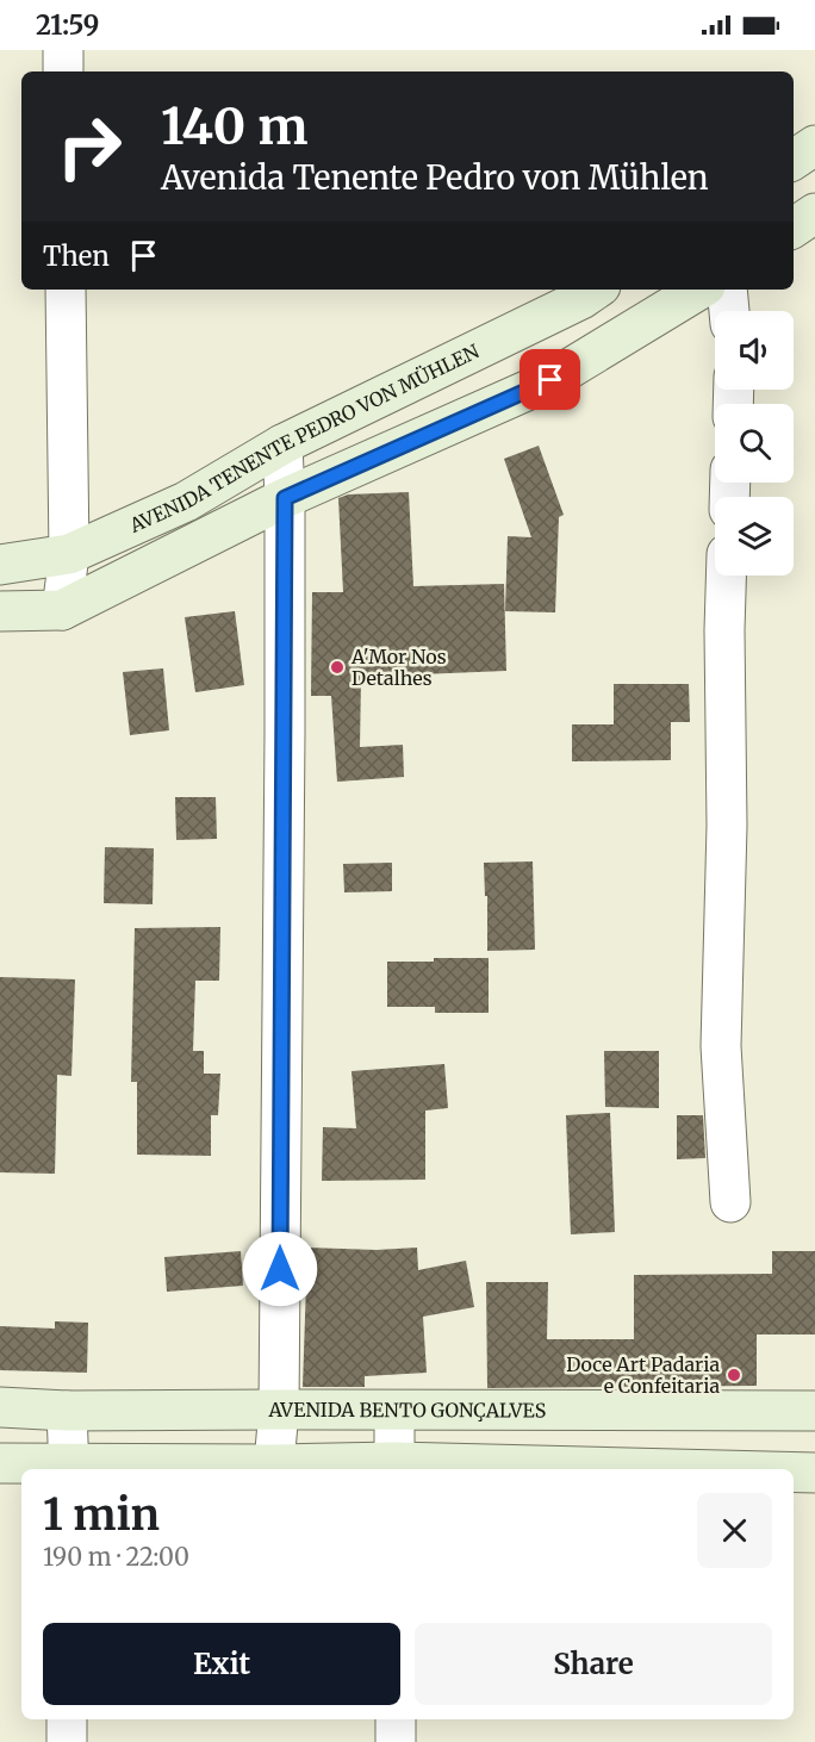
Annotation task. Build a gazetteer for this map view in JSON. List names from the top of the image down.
{
  "streets": {
    "main road": ["AVENIDA TENENTE PEDRO VON MÜHLEN", "AVENIDA BENTO GONÇALVES"]
  },
  "places": ["A'Mor Nos Detalhes", "Doce Art Padaria e Confeitaria"],
  "page": {
    "status": "21:59",
    "turn": ["140 m", "Avenida Tenente Pedro von Mühlen"],
    "then": "Then",
    "heading": ["1 min", "190 m · 22:00"],
    "buttons": ["Exit", "Share"]
  }
}
